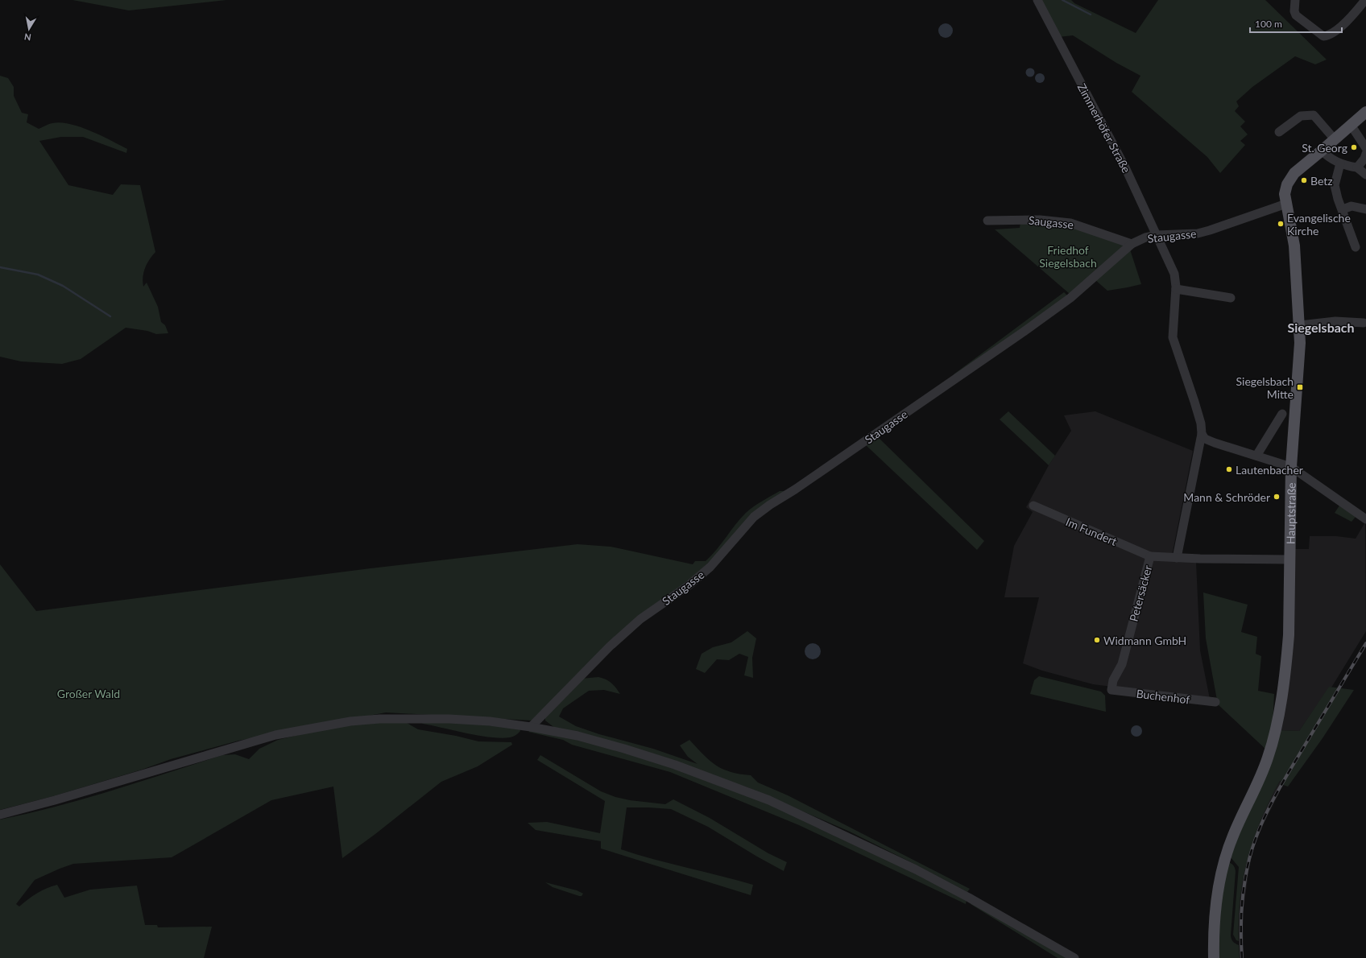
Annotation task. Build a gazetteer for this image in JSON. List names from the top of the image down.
{
  "streets": {
    "main road": ["Hauptstraße"],
    "street": [
      "Zimmerhöfer Straße",
      "Saugasse",
      "Staugasse",
      "Im Fundert",
      "Petersäcker",
      "Buchenhof"
    ]
  },
  "crossings": [
    ["Zimmerhöfer Straße", "Staugasse"],
    ["Zimmerhöfer Straße", "Petersäcker"],
    ["Saugasse", "Staugasse"],
    ["Staugasse", "Hauptstraße"],
    ["Hauptstraße", "Petersäcker"],
    ["Im Fundert", "Petersäcker"],
    ["Petersäcker", "Buchenhof"]
  ],
  "districts": ["Siegelsbach"],
  "parks": ["Friedhof Siegelsbach", "Großer Wald"],
  "places": {
    "other": [
      "St. Georg",
      "Betz",
      "Evangelische Kirche",
      "Lautenbacher",
      "Mann & Schröder",
      "Widmann GmbH"
    ],
    "transit": ["Siegelsbach Mitte"]
  },
  "scale_bar": "100 m",
  "north": "bottom"
}
